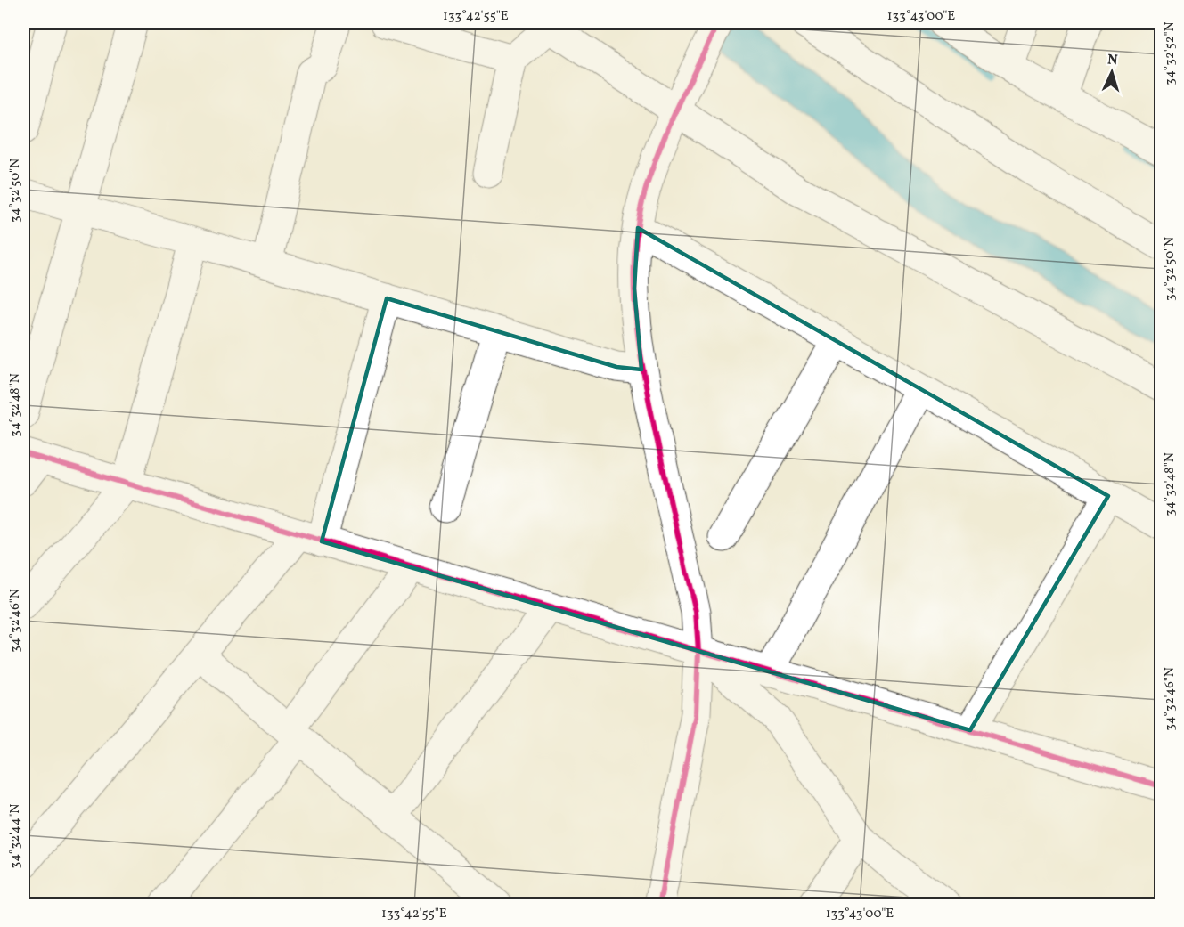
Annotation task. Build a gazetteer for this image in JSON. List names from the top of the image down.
{
  "north": "top",
  "coordinates": [
    "133°42'55\"E",
    "133°43'00\"E",
    "34°32'52\"N",
    "34°32'50\"N",
    "34°32'48\"N",
    "34°32'46\"N",
    "34°32'44\"N"
  ]
}
